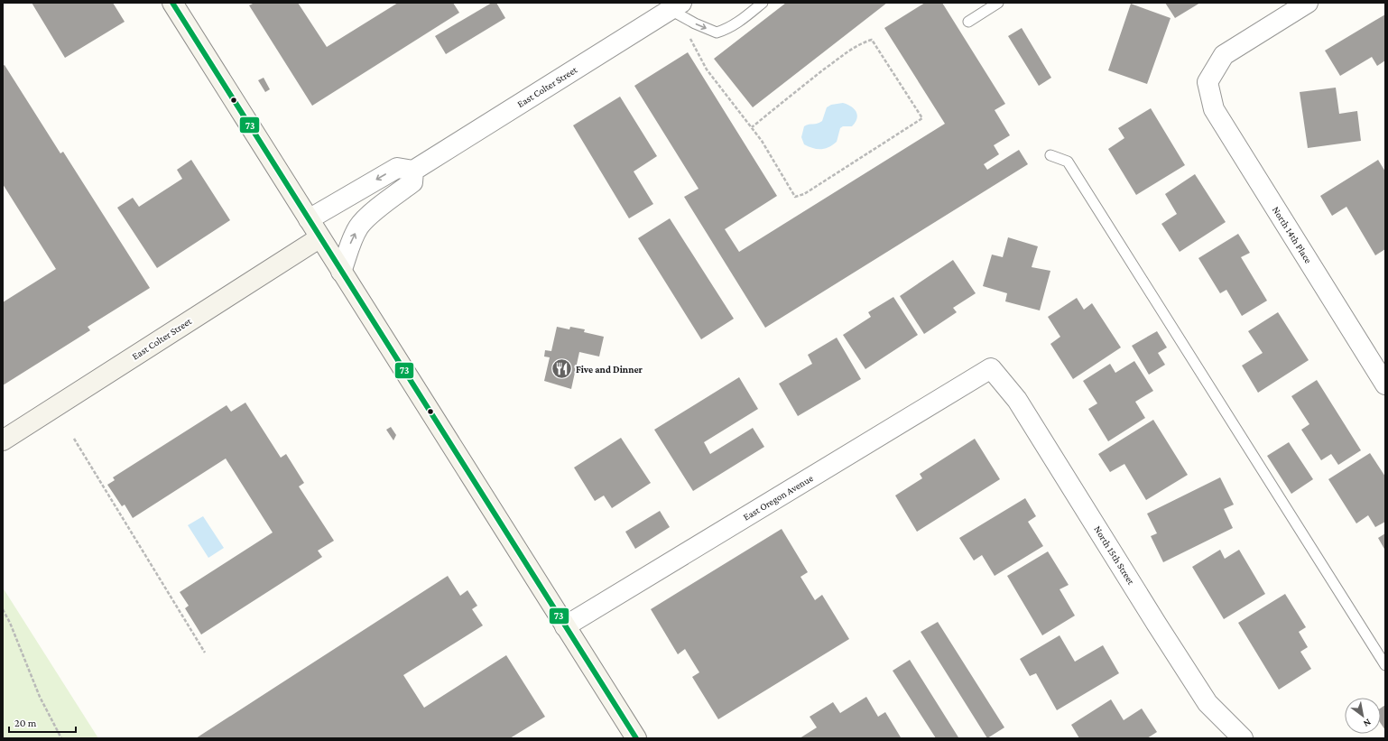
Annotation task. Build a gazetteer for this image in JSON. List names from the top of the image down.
{
  "streets": {
    "main road": ["East Colter Street"],
    "street": ["North 14th Place", "East Oregon Avenue", "North 15th Street"]
  },
  "crossings": [
    ["East Oregon Avenue", "North 15th Street"]
  ],
  "places": {
    "restaurant": ["Five and Dinner"]
  },
  "lines": ["transit line 73"],
  "scale_bar": "20 m",
  "north": "bottom right"
}
